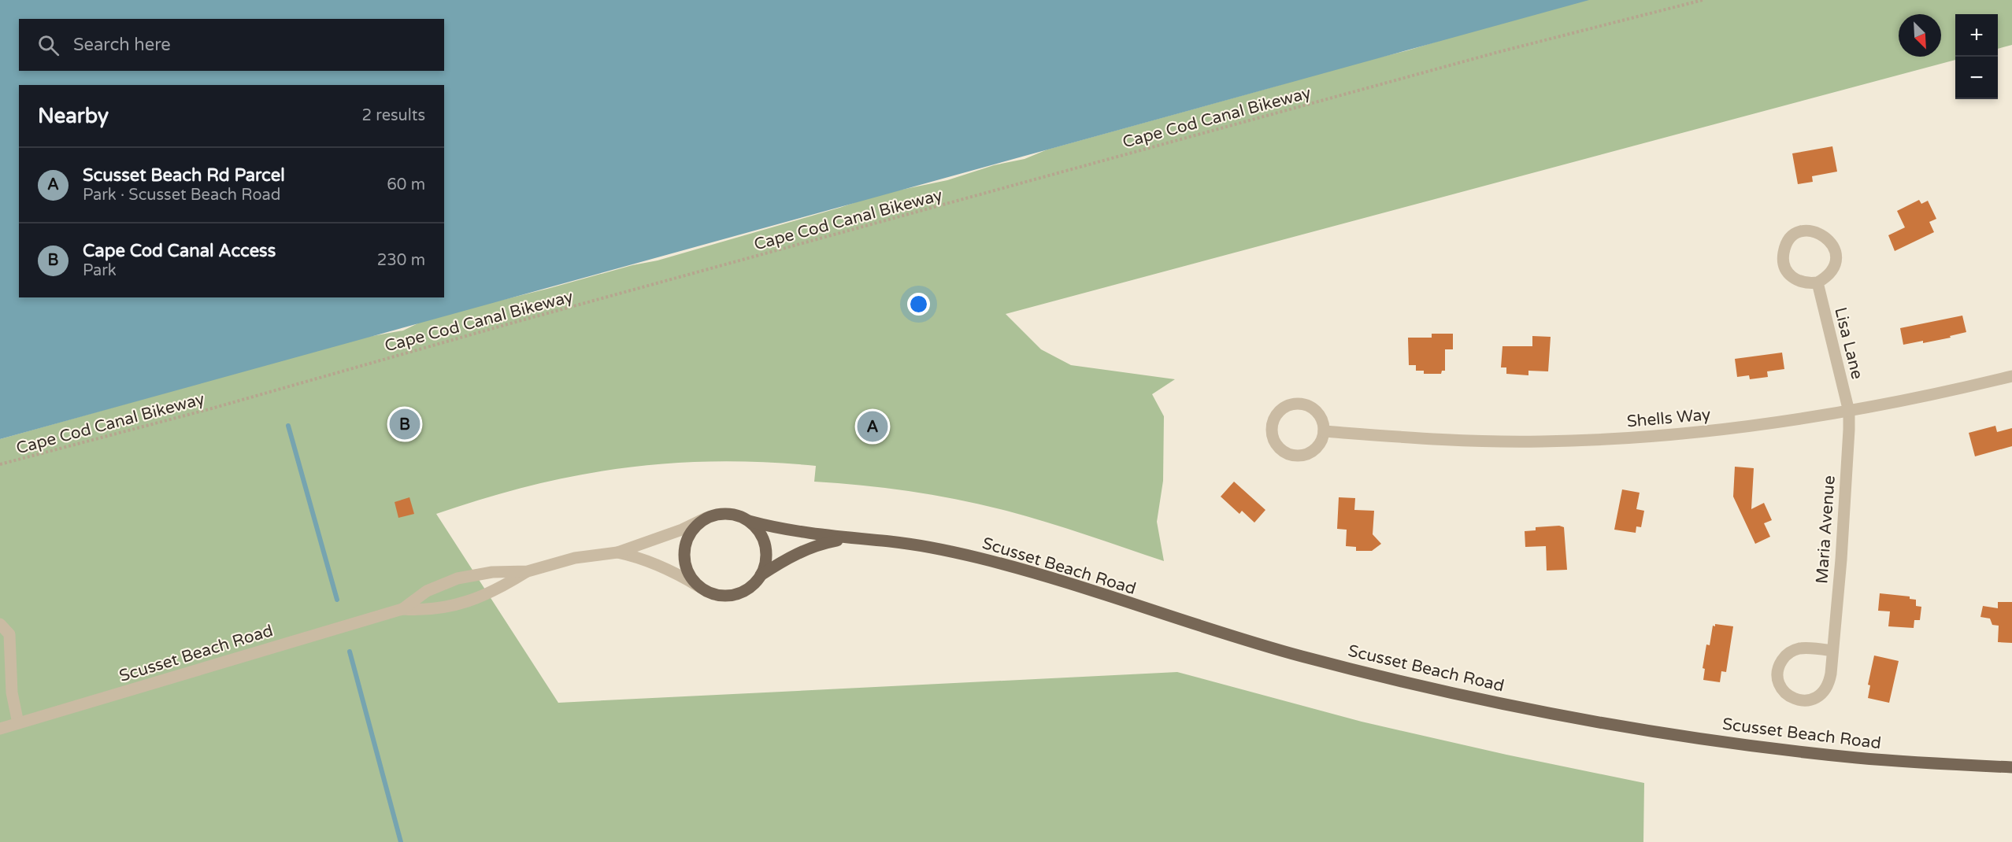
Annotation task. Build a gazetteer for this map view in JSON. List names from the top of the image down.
{
  "streets": {
    "main road": ["Scusset Beach Road"],
    "street": ["Lisa Lane", "Shells Way", "Maria Avenue"],
    "path": ["Cape Cod Canal Bikeway"]
  },
  "crossings": [
    ["Lisa Lane", "Shells Way"],
    ["Lisa Lane", "Maria Avenue"],
    ["Shells Way", "Maria Avenue"]
  ],
  "north": "bottom right",
  "page": {
    "map_buttons": ["+", "−"],
    "search": "Search here",
    "heading": ["Nearby", "2 results"],
    "list": [
      {
        "mark": "A",
        "name": "Scusset Beach Rd Parcel",
        "note": "Park · Scusset Beach Road",
        "value": "60 m"
      },
      {
        "mark": "B",
        "name": "Cape Cod Canal Access",
        "note": "Park",
        "value": "230 m"
      }
    ],
    "pins": ["B", "A"]
  }
}
